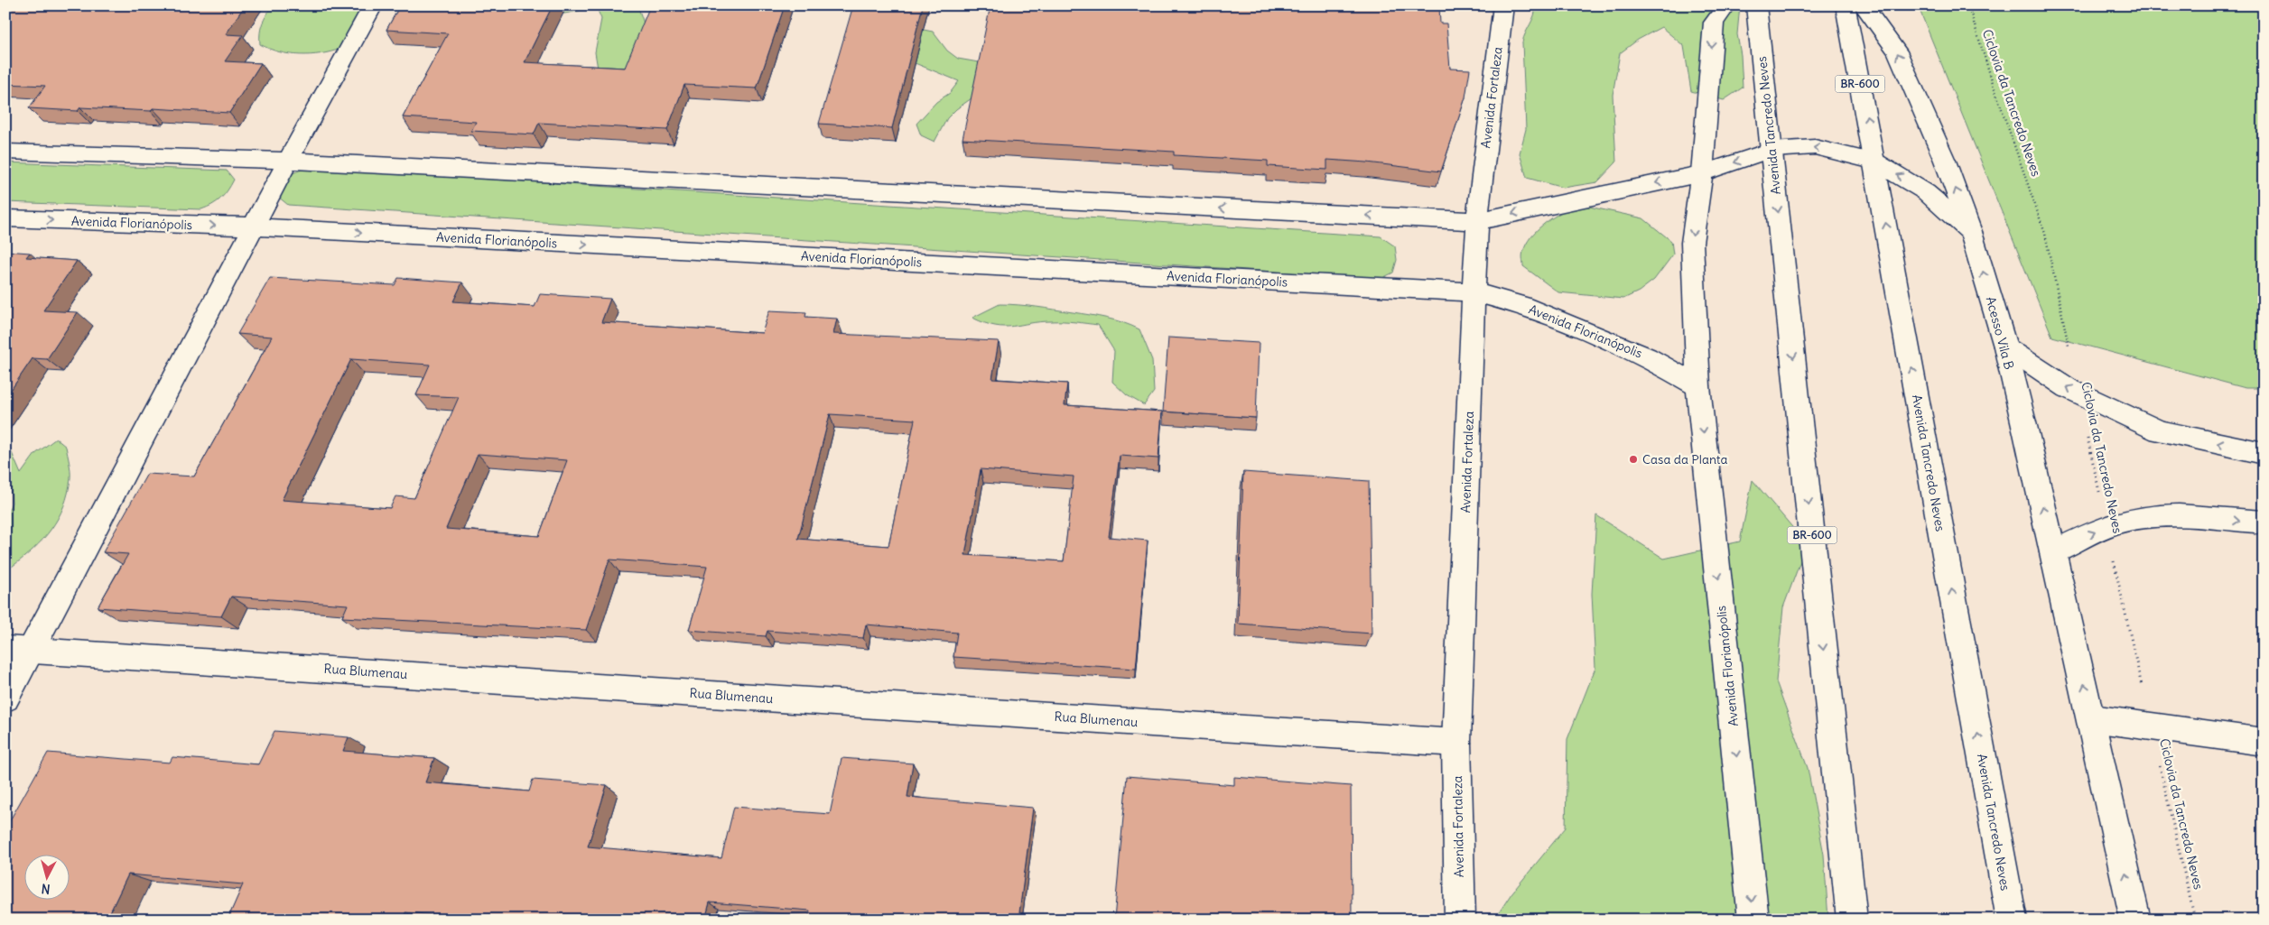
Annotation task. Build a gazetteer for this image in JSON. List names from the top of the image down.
{
  "streets": {
    "street": [
      "BR-600",
      "Avenida Fortaleza",
      "Avenida Tancredo Neves",
      "Avenida Florianópolis",
      "Acesso Vila B",
      "Rua Blumenau"
    ],
    "path": ["Ciclovia da Tancredo Neves"]
  },
  "crossings": [
    ["Avenida Fortaleza", "Avenida Florianópolis"],
    ["Avenida Fortaleza", "Rua Blumenau"]
  ],
  "one_way": ["Acesso Vila B"],
  "places": ["Casa da Planta"],
  "north": "bottom"
}
